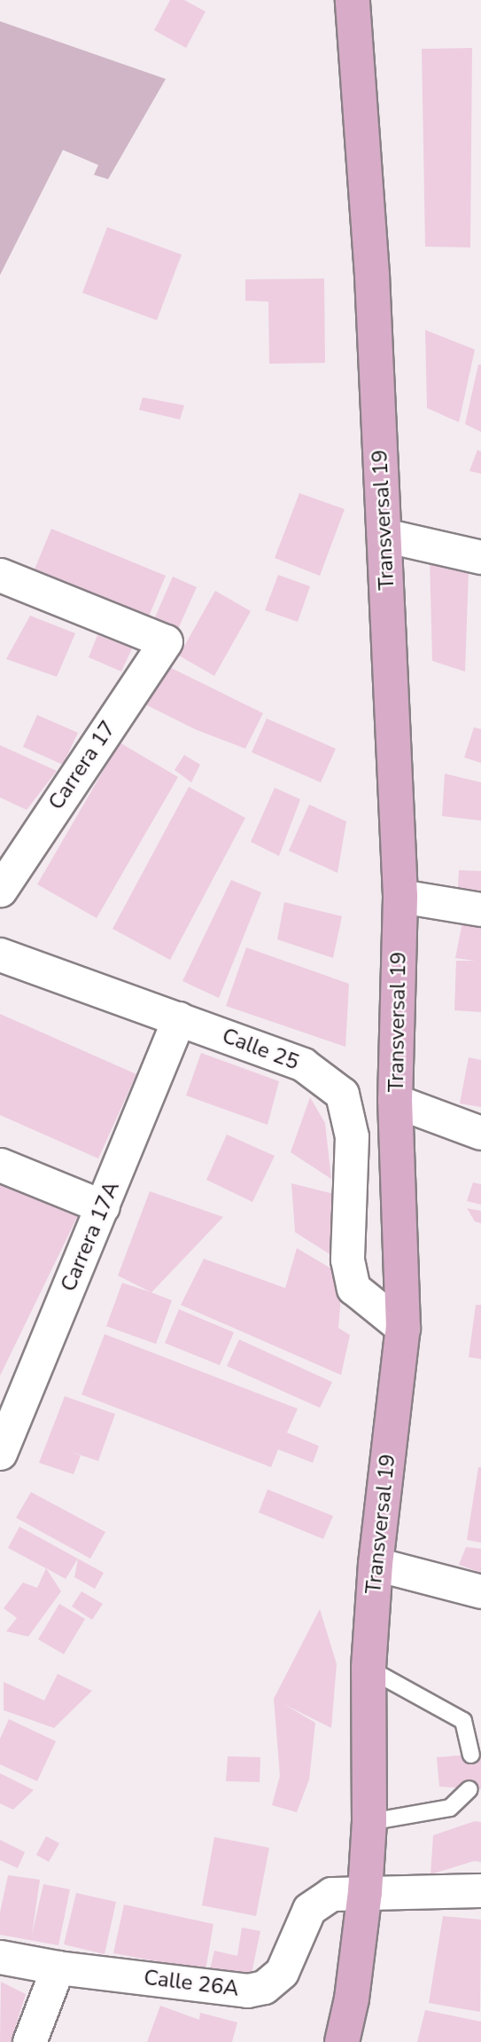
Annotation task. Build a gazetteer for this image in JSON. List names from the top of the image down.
{
  "streets": {
    "main road": ["Transversal 19"],
    "street": [
      "Carrera 17",
      "Calle 25",
      "Carrera 17A",
      "Calle 26A"
    ]
  },
  "crossings": [
    ["Transversal 19", "Calle 25"],
    ["Transversal 19", "Calle 26A"],
    ["Calle 25", "Carrera 17A"]
  ]
}
